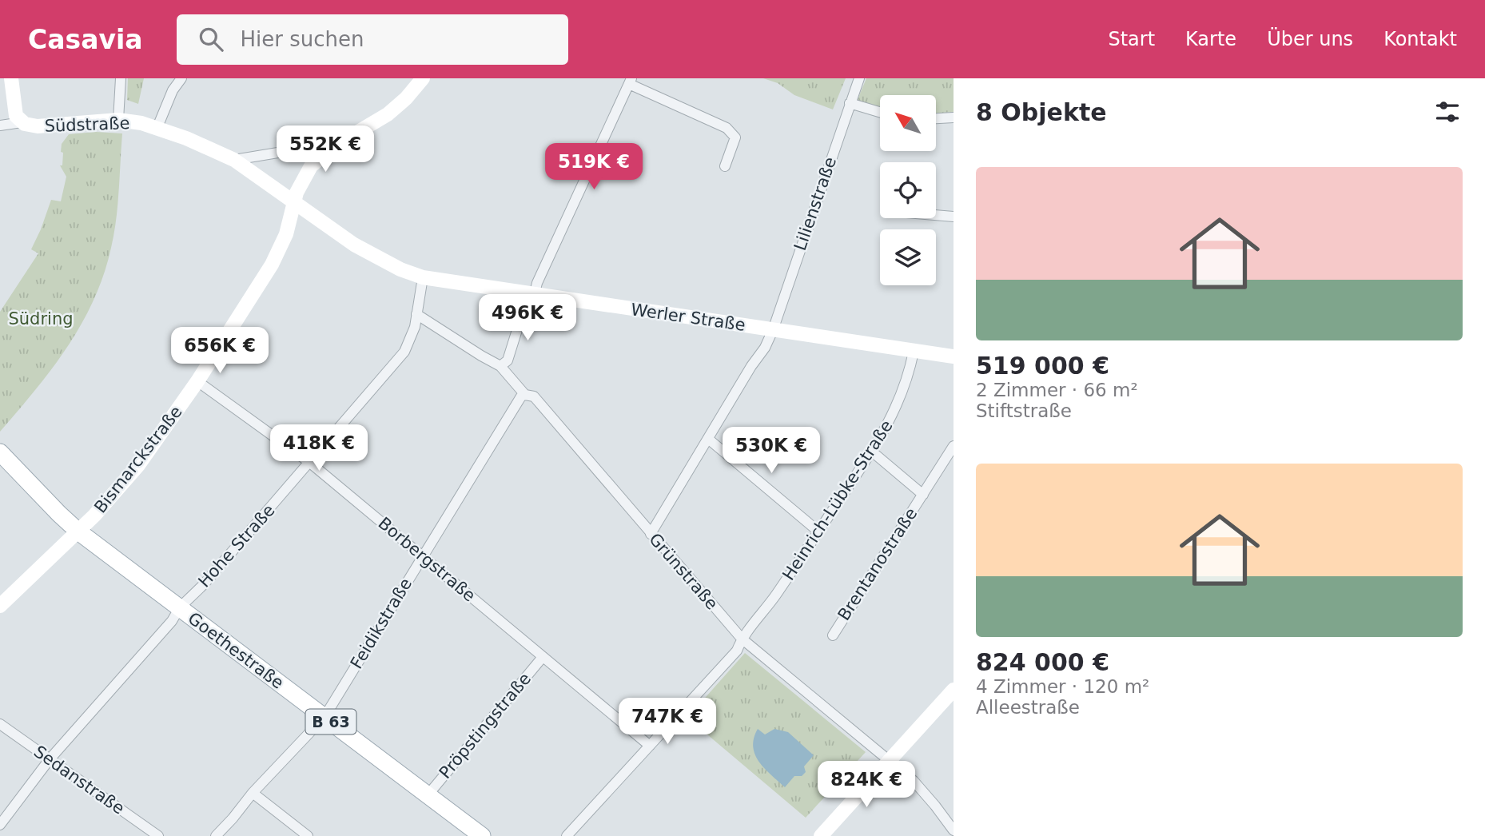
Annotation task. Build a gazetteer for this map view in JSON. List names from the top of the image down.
{
  "streets": {
    "main road": [
      "Südstraße",
      "Werler Straße",
      "Bismarckstraße",
      "Goethestraße",
      "B 63"
    ],
    "street": [
      "Lilienstraße",
      "Heinrich-Lübke-Straße",
      "Hohe Straße",
      "Borbergstraße",
      "Brentanostraße",
      "Grünstraße",
      "Feidikstraße",
      "Pröpstingstraße",
      "Sedanstraße"
    ]
  },
  "crossings": [
    ["Südstraße", "Werler Straße"],
    ["Südstraße", "Bismarckstraße"],
    ["Lilienstraße", "Werler Straße"],
    ["Lilienstraße", "Grünstraße"],
    ["Werler Straße", "Bismarckstraße"],
    ["Werler Straße", "Heinrich-Lübke-Straße"],
    ["Werler Straße", "Hohe Straße"],
    ["Bismarckstraße", "Borbergstraße"],
    ["Bismarckstraße", "Goethestraße"],
    ["Heinrich-Lübke-Straße", "Borbergstraße"],
    ["Heinrich-Lübke-Straße", "Brentanostraße"],
    ["Heinrich-Lübke-Straße", "Grünstraße"],
    ["Hohe Straße", "Borbergstraße"],
    ["Hohe Straße", "Grünstraße"],
    ["Hohe Straße", "Goethestraße"],
    ["Hohe Straße", "Sedanstraße"],
    ["Borbergstraße", "Feidikstraße"],
    ["Borbergstraße", "Pröpstingstraße"],
    ["Grünstraße", "Feidikstraße"],
    ["Feidikstraße", "Goethestraße"],
    ["Goethestraße", "Pröpstingstraße"]
  ],
  "parks": ["Südring"],
  "north": "top left",
  "page": {
    "header": "Casavia",
    "search": "Hier suchen",
    "nav": [
      "Start",
      "Karte",
      "Über uns",
      "Kontakt"
    ],
    "heading": "8 Objekte",
    "price": [
      "552K €",
      "519K €",
      "496K €",
      "656K €",
      "418K €",
      "530K €",
      "747K €",
      "824K €"
    ],
    "list": [
      {
        "name": "519 000 €",
        "note": "2 Zimmer · 66 m² · Stiftstraße"
      },
      {
        "name": "824 000 €",
        "note": "4 Zimmer · 120 m² · Alleestraße"
      }
    ]
  }
}
